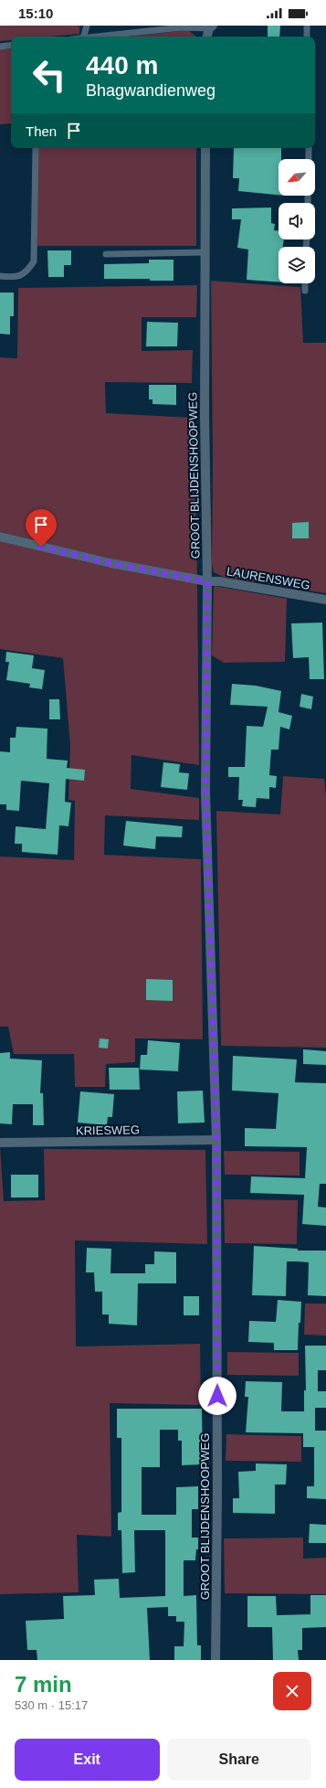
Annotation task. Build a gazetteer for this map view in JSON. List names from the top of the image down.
{
  "streets": {
    "street": ["GROOT BLIJDENSHOOPWEG", "LAURENSWEG", "KRIESWEG"]
  },
  "crossings": [
    ["GROOT BLIJDENSHOOPWEG", "LAURENSWEG"],
    ["GROOT BLIJDENSHOOPWEG", "KRIESWEG"]
  ],
  "north": "bottom left",
  "page": {
    "status": "15:10",
    "turn": ["440 m", "Bhagwandienweg"],
    "then": "Then",
    "heading": ["7 min", "530 m · 15:17"],
    "buttons": ["Exit", "Share"]
  }
}
